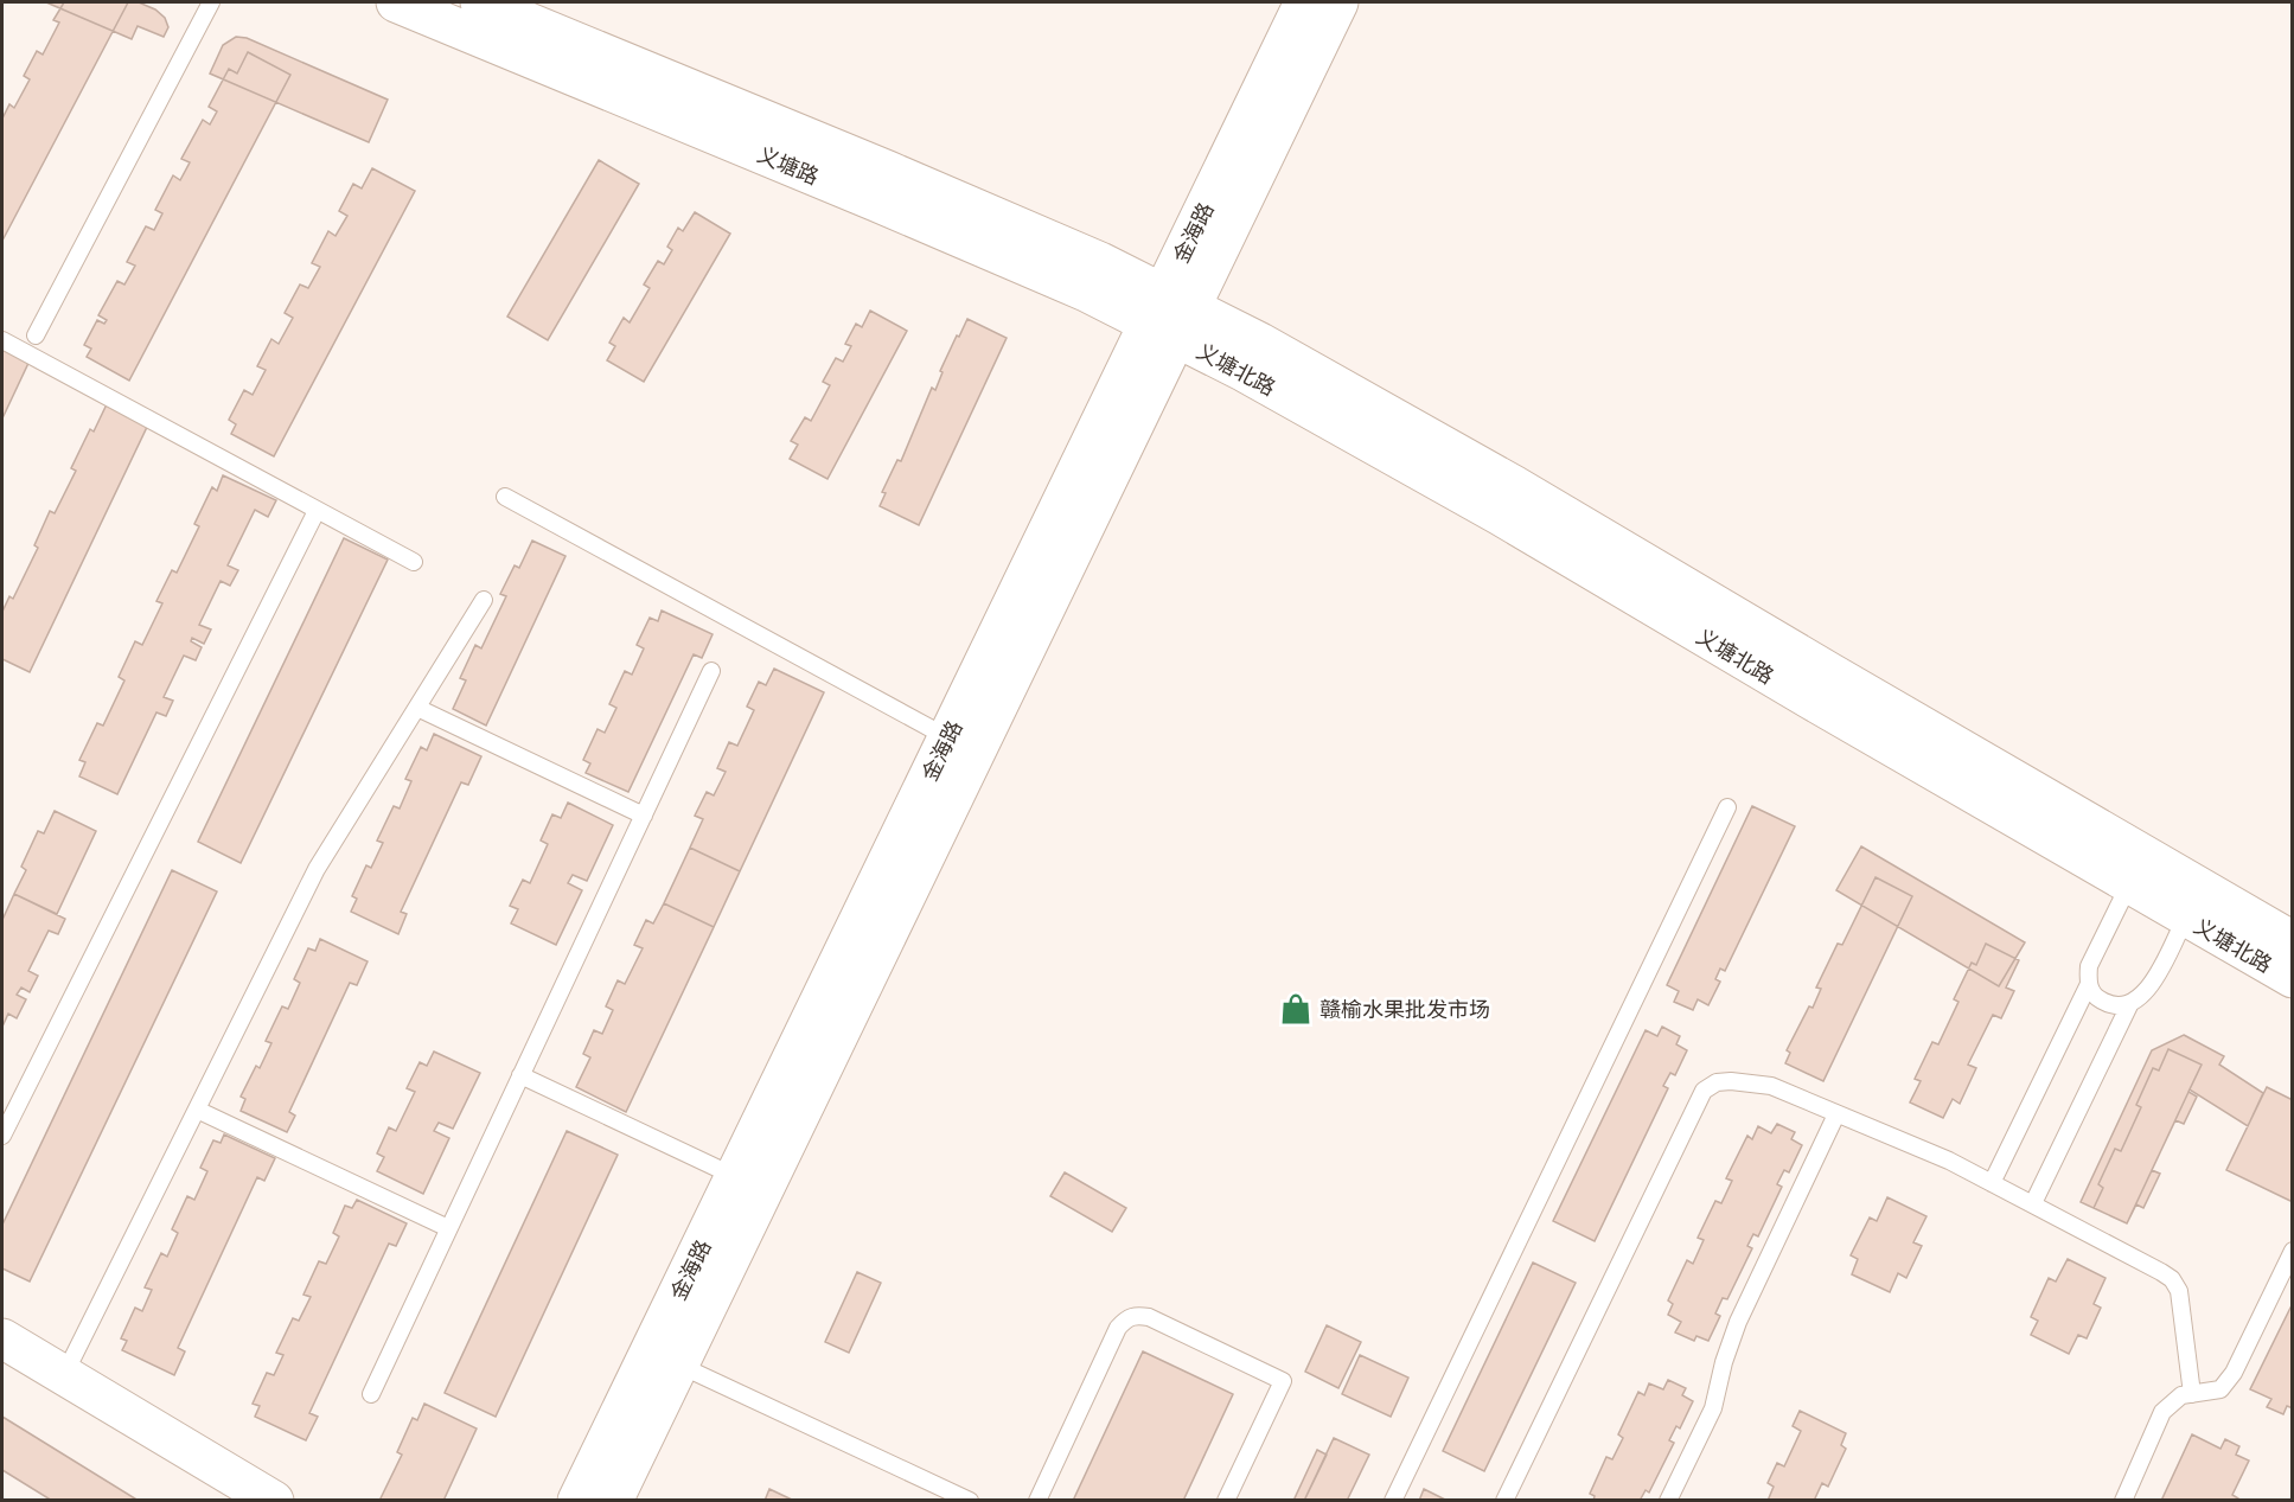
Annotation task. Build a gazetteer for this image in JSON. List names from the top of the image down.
{
  "streets": {
    "main road": ["义塘路", "金海路", "义塘北路"]
  },
  "crossings": [
    ["义塘路", "金海路"],
    ["义塘路", "义塘北路"],
    ["金海路", "义塘北路"]
  ],
  "places": {
    "shop": ["赣榆水果批发市场"]
  }
}
